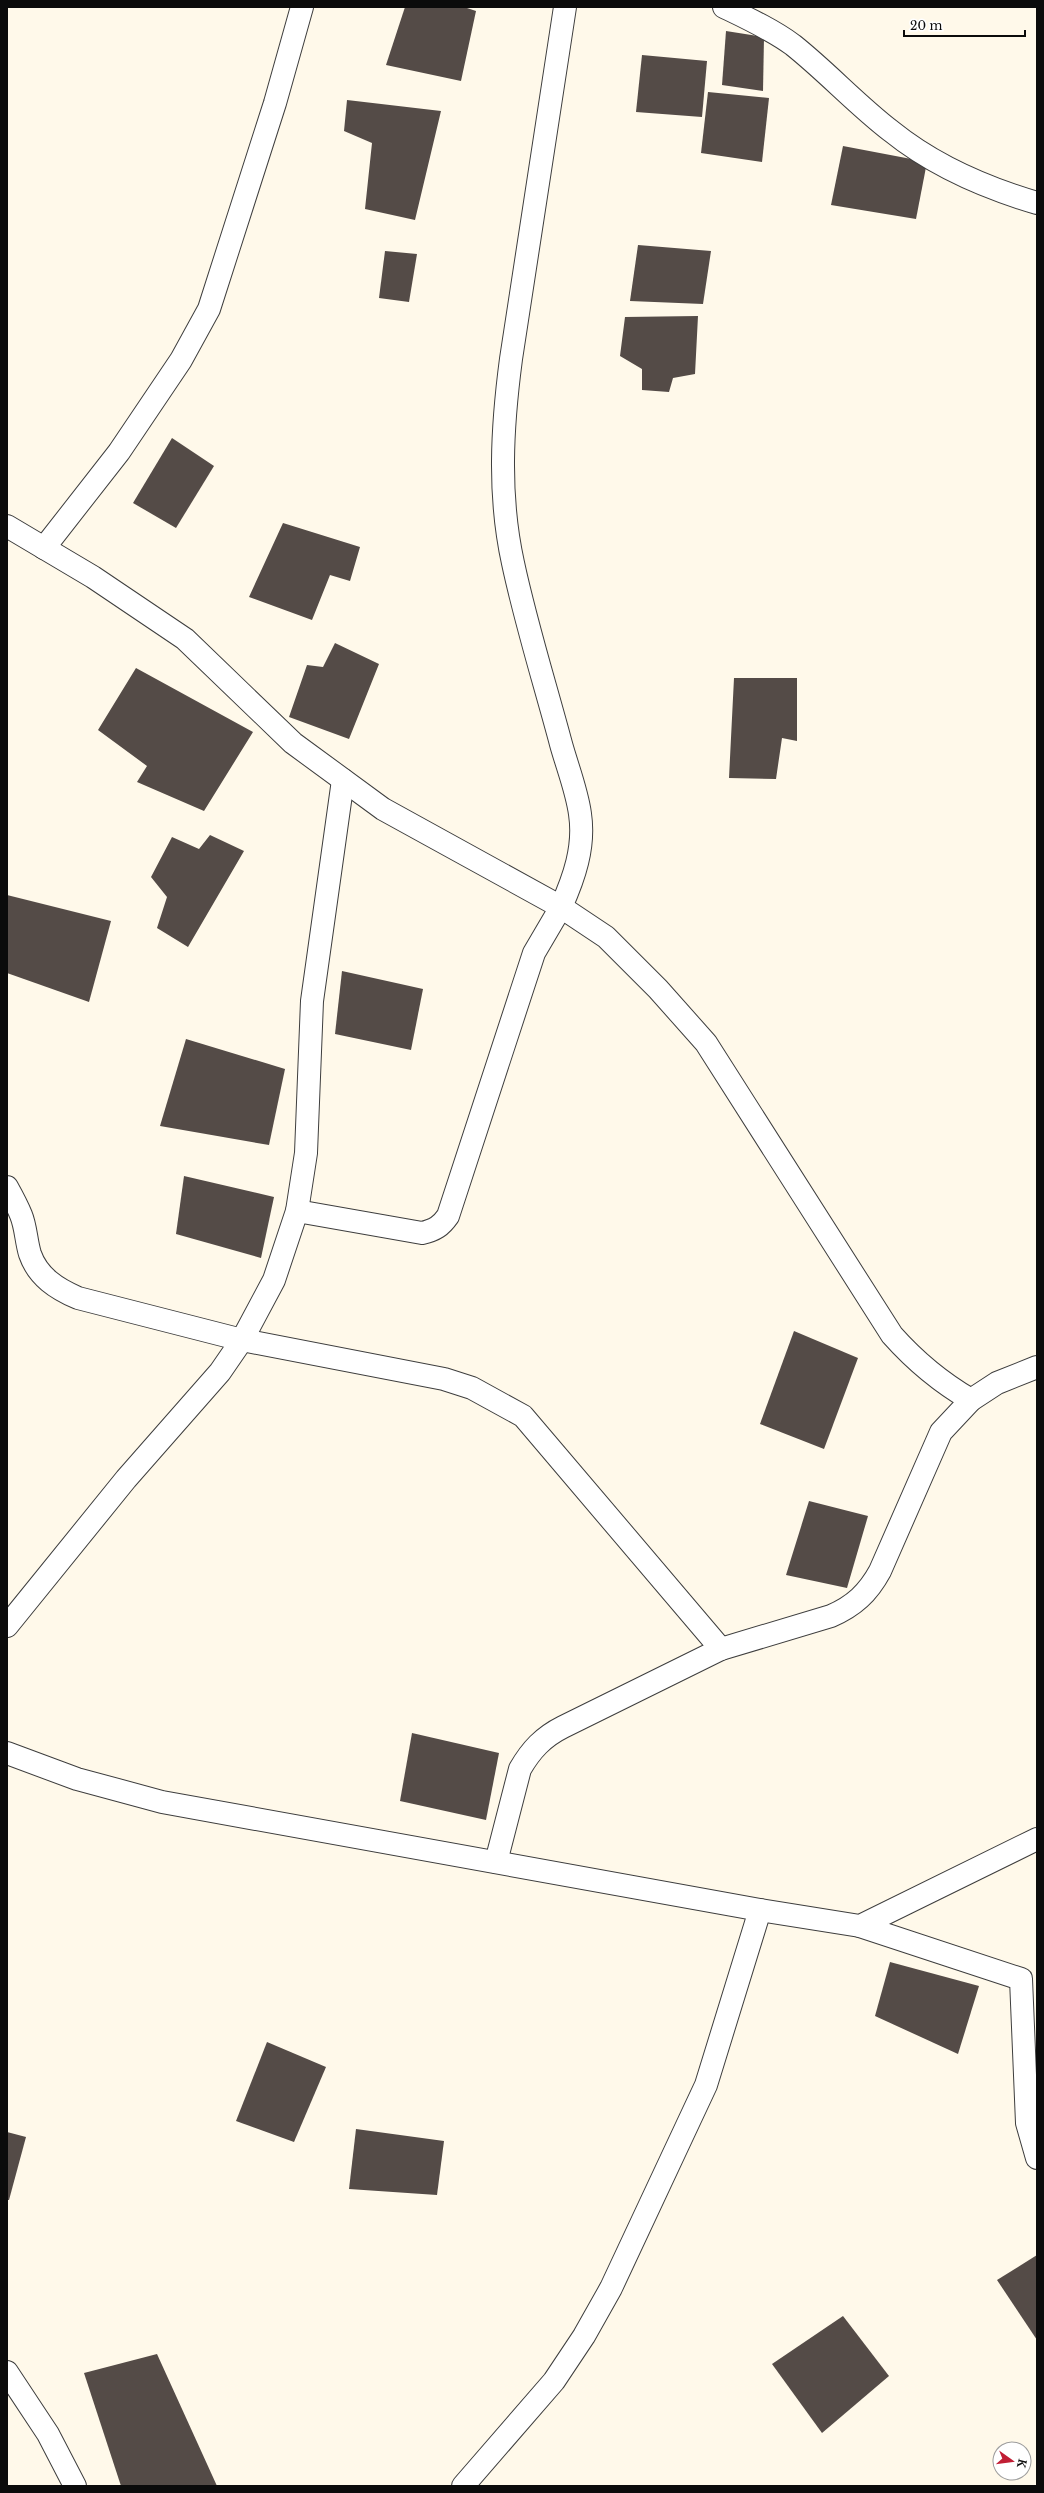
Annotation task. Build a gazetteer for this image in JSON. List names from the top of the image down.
{
  "scale_bar": "20 m",
  "north": "right"
}
